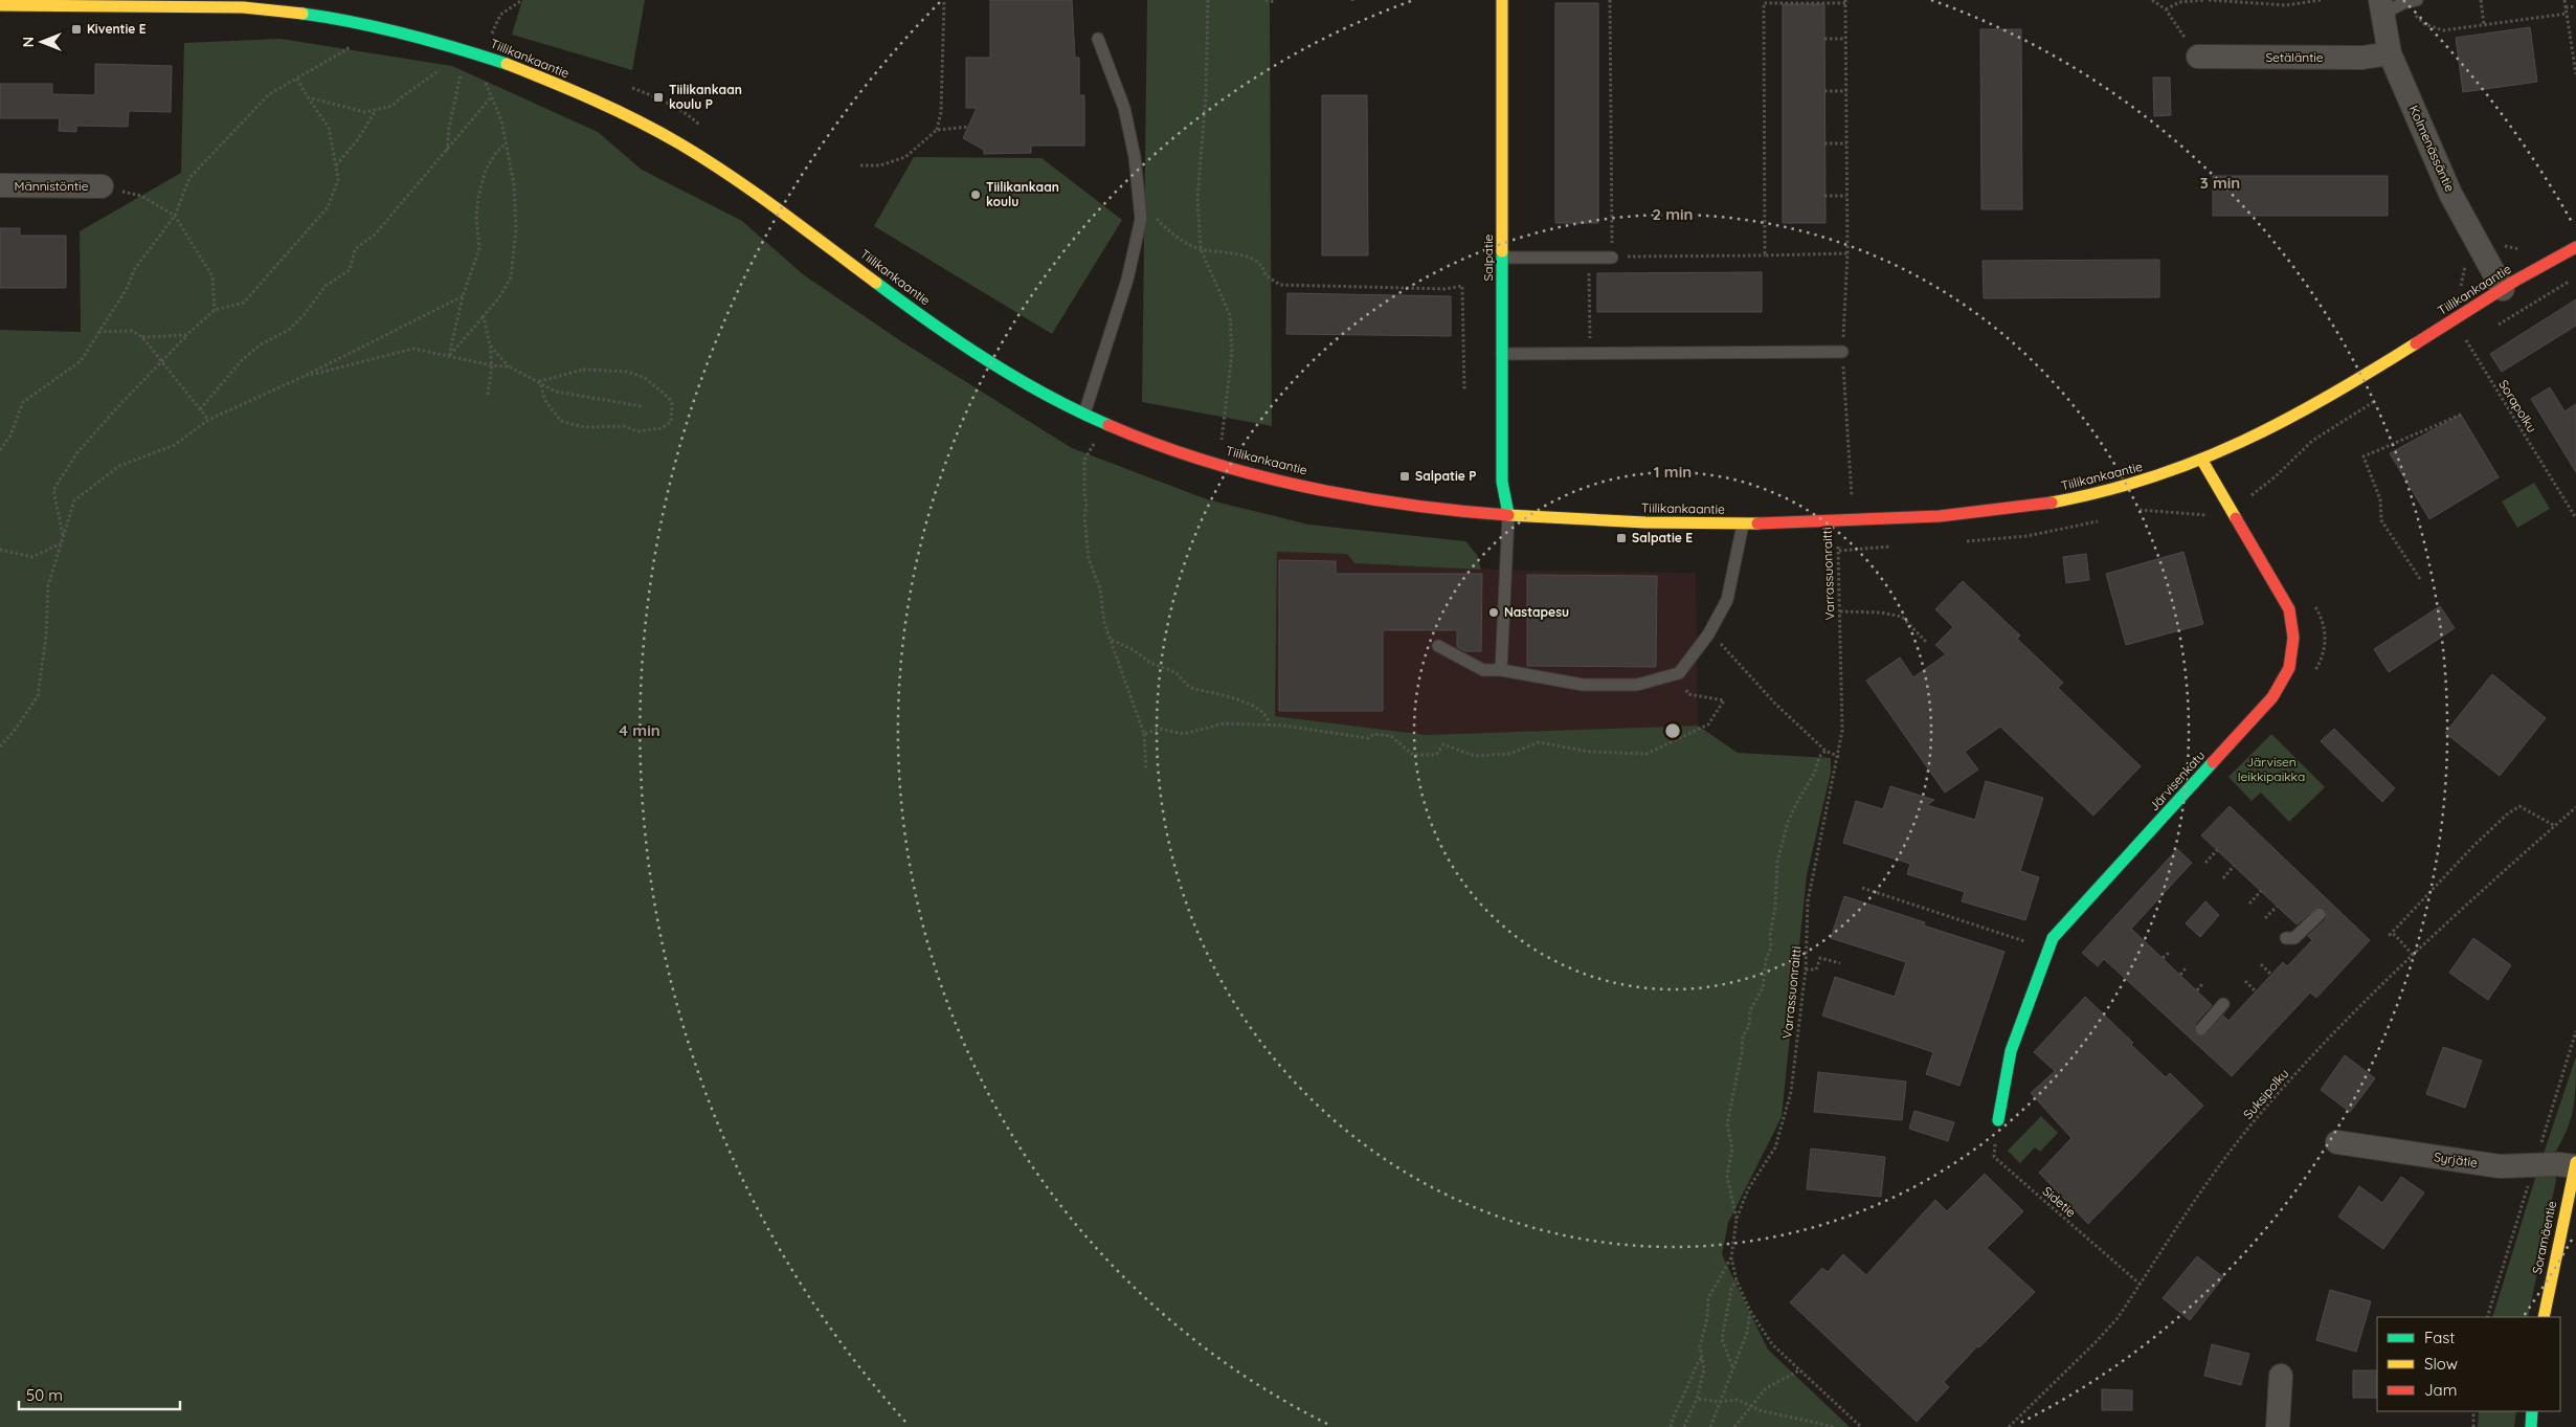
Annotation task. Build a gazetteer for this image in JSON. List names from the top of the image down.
{
  "streets": {
    "street": [
      "Setäläntie",
      "Tiilikankaantie",
      "Kolmenässäntie",
      "Männistöntie",
      "Salpatie",
      "Järvisenkatu",
      "Syrjätie",
      "Soramäentie"
    ],
    "path": [
      "Sorapolku",
      "Varrassuonraitti",
      "Suksipolku",
      "Sidetie"
    ]
  },
  "crossings": [
    ["Setäläntie", "Kolmenässäntie"],
    ["Tiilikankaantie", "Kolmenässäntie"],
    ["Tiilikankaantie", "Salpatie"],
    ["Tiilikankaantie", "Sorapolku"],
    ["Tiilikankaantie", "Varrassuonraitti"],
    ["Tiilikankaantie", "Järvisenkatu"],
    ["Järvisenkatu", "Sidetie"],
    ["Suksipolku", "Sidetie"],
    ["Syrjätie", "Soramäentie"]
  ],
  "parks": ["Järvisen leikkipaikka"],
  "places": {
    "transit": [
      "Kiventie E",
      "Tiilikankaan koulu P",
      "Salpatie P",
      "Salpatie E"
    ],
    "other": ["Tiilikankaan koulu", "Nastapesu"]
  },
  "legend": ["Fast", "Slow", "Jam"],
  "scale_bar": "50 m",
  "north": "left",
  "rings": [
    "3 min",
    "2 min",
    "1 min",
    "4 min"
  ]
}
